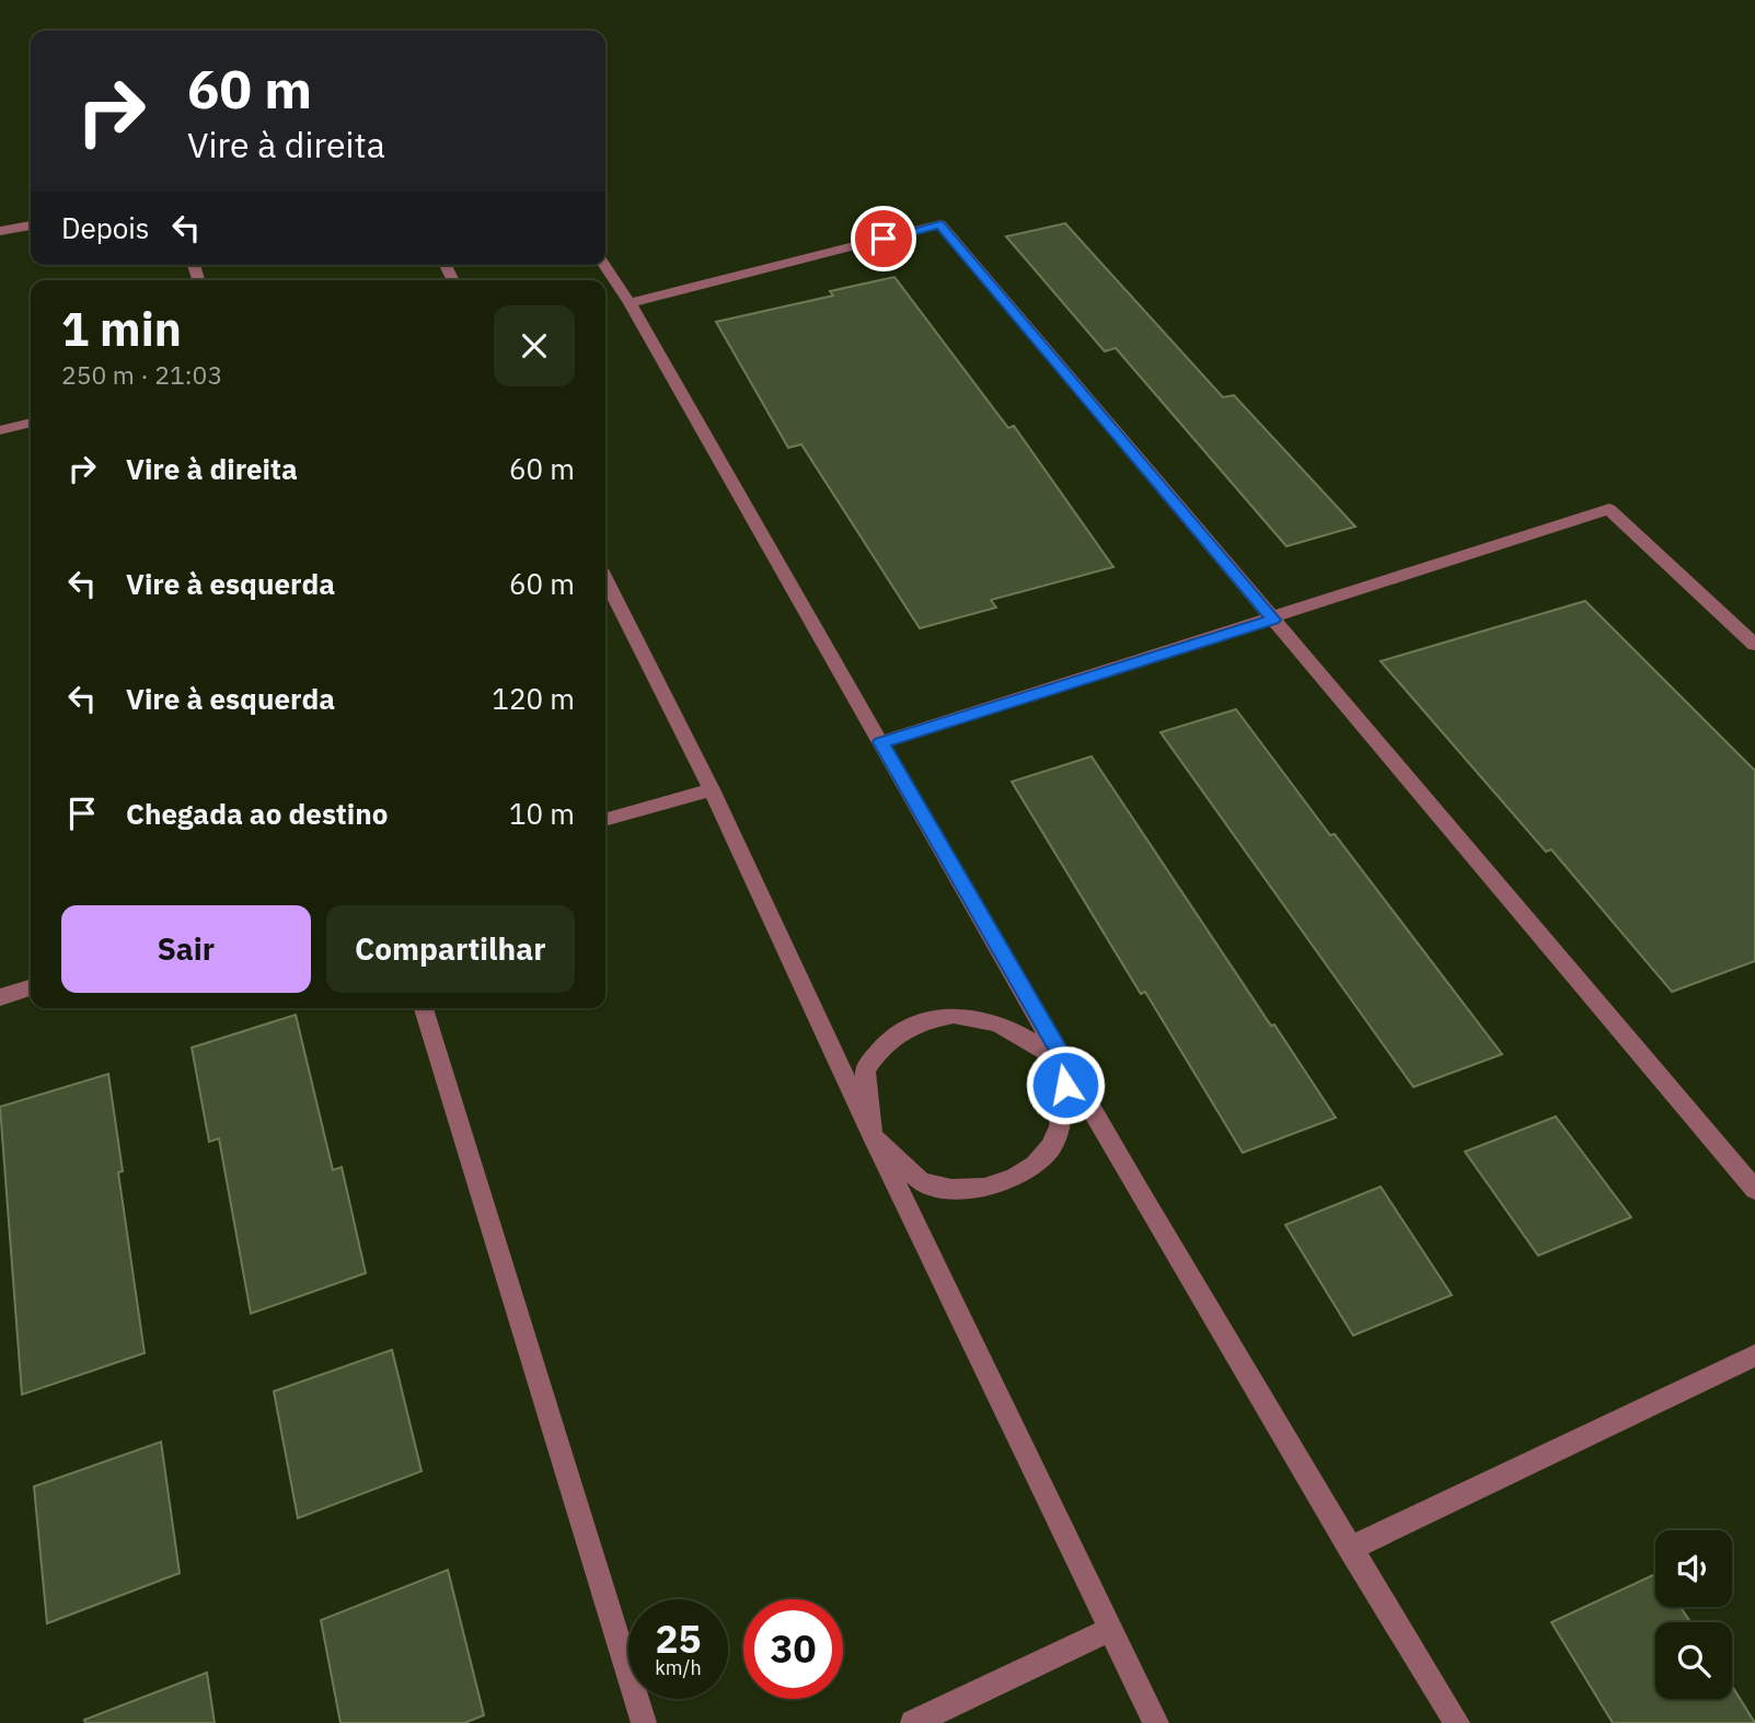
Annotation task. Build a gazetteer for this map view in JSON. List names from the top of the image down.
{
  "page": {
    "turn": ["60 m", "Vire à direita"],
    "then": "Depois",
    "heading": ["1 min", "250 m · 21:03"],
    "list": [
      {
        "name": "Vire à direita",
        "value": "60 m"
      },
      {
        "name": "Vire à esquerda",
        "value": "60 m"
      },
      {
        "name": "Vire à esquerda",
        "value": "120 m"
      },
      {
        "name": "Chegada ao destino",
        "value": "10 m"
      }
    ],
    "buttons": ["Sair", "Compartilhar"],
    "speed": "25 km/h",
    "limit": "30"
  }
}
